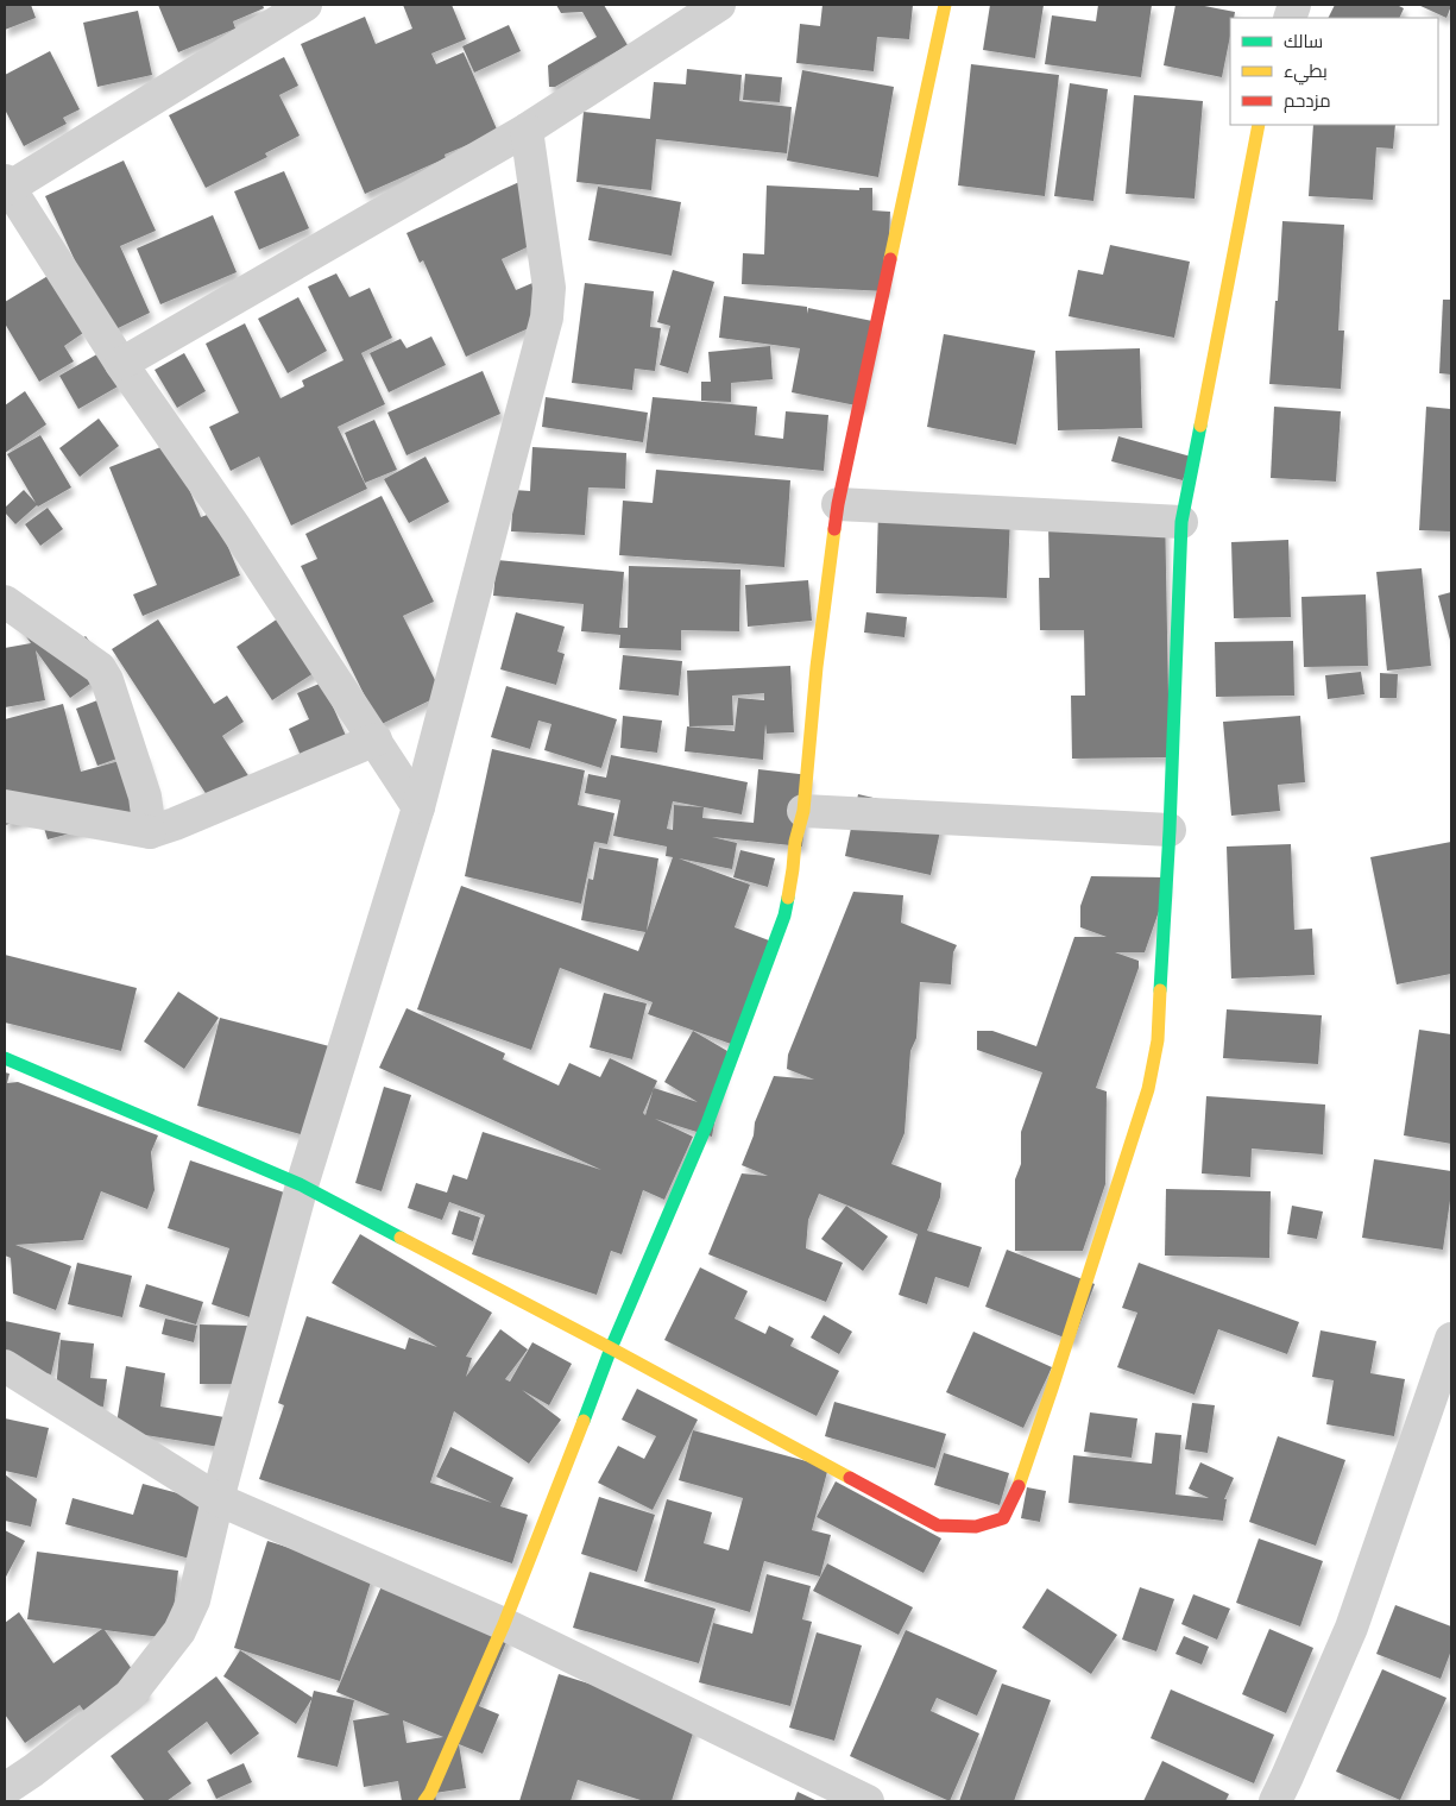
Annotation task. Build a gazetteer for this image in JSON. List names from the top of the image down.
{
  "legend": ["سالك", "بطيء", "مزدحم"]
}
